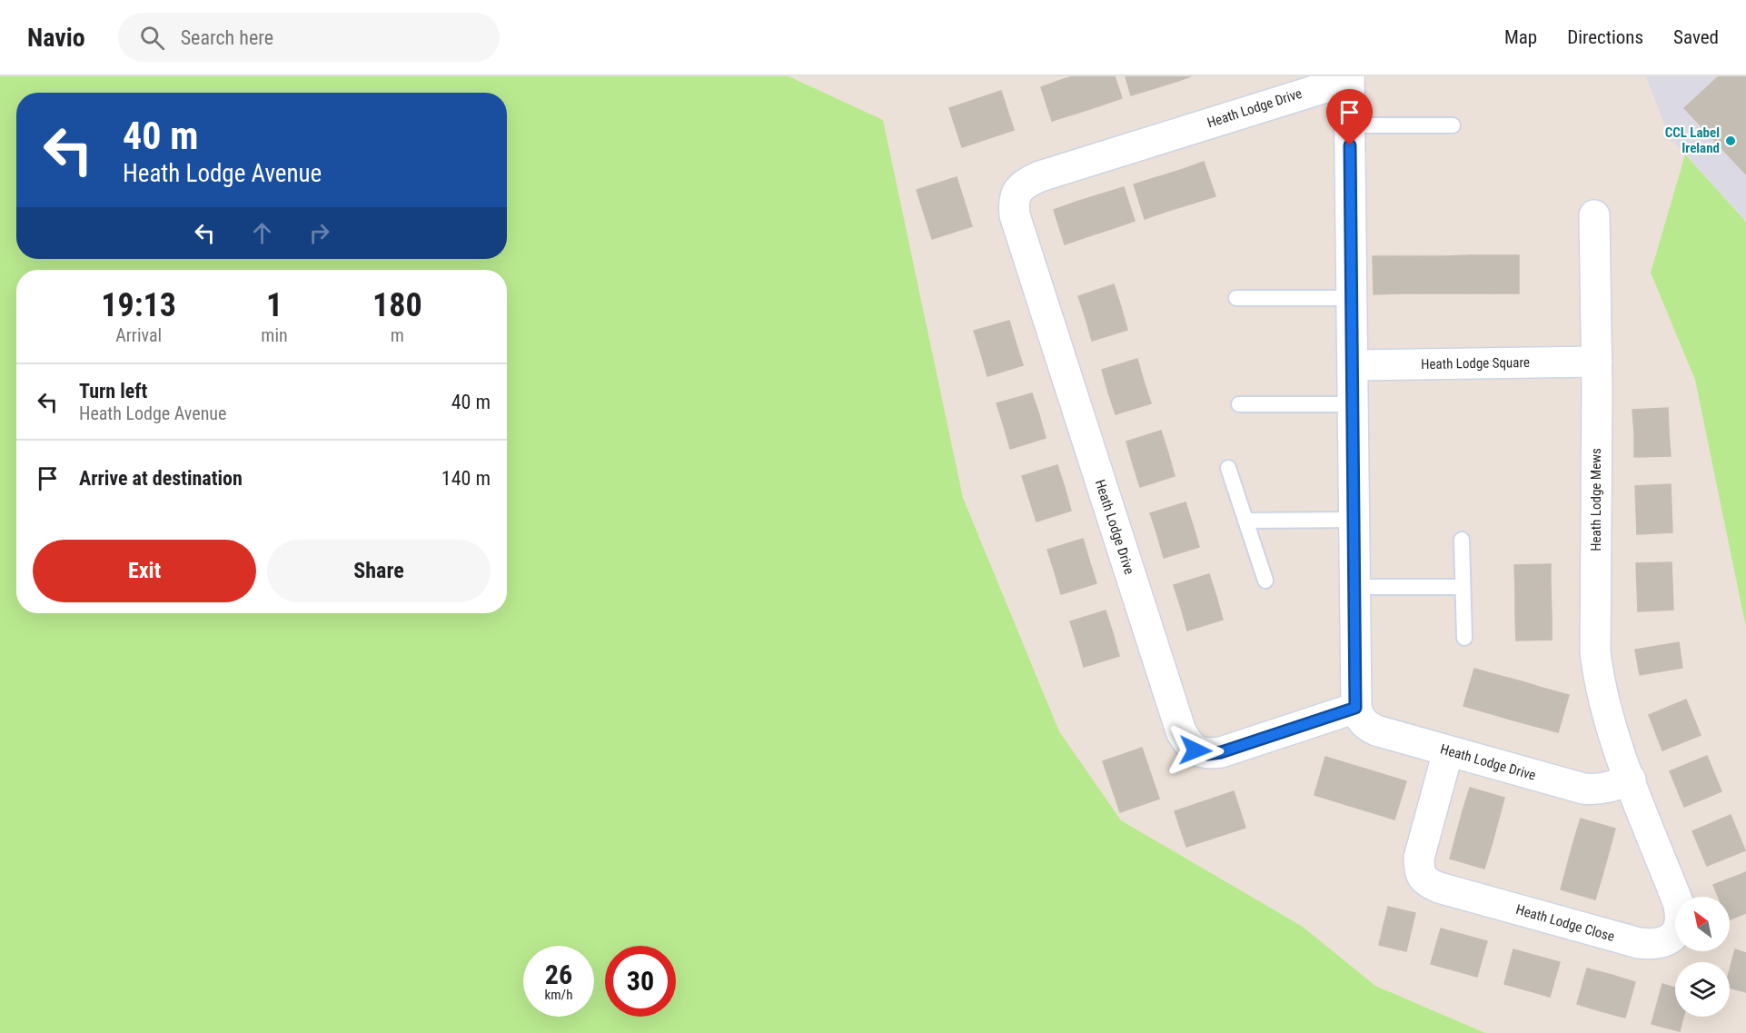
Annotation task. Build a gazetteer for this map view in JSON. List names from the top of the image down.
{
  "streets": {
    "street": [
      "Heath Lodge Drive",
      "Heath Lodge Square",
      "Heath Lodge Mews",
      "Heath Lodge Close"
    ]
  },
  "crossings": [
    ["Heath Lodge Drive", "Heath Lodge Mews"],
    ["Heath Lodge Drive", "Heath Lodge Close"],
    ["Heath Lodge Square", "Heath Lodge Mews"],
    ["Heath Lodge Mews", "Heath Lodge Close"]
  ],
  "places": ["CCL Label Ireland"],
  "north": "top left",
  "page": {
    "header": "Navio",
    "search": "Search here",
    "nav": ["Map", "Directions", "Saved"],
    "turn": ["40 m", "Heath Lodge Avenue"],
    "eta": [
      "19:13",
      "Arrival",
      "1",
      "min",
      "180",
      "m"
    ],
    "list": [
      {
        "name": "Turn left",
        "note": "Heath Lodge Avenue",
        "value": "40 m"
      },
      {
        "name": "Arrive at destination",
        "value": "140 m"
      }
    ],
    "buttons": ["Exit", "Share"],
    "speed": "26 km/h",
    "limit": "30"
  }
}
